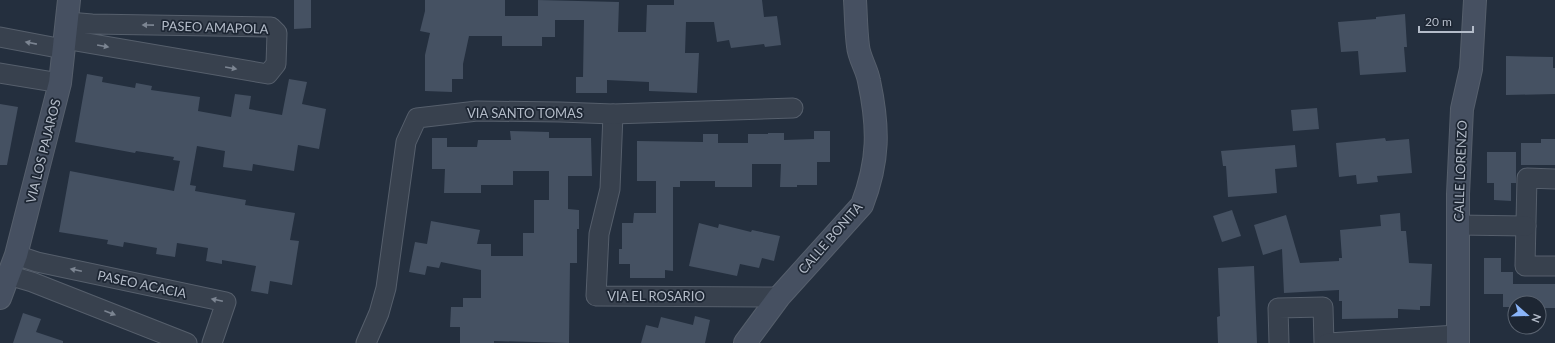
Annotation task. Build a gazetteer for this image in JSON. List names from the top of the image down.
{
  "streets": {
    "street": [
      "PASEO AMAPOLA",
      "VIA SANTO TOMAS",
      "VIA LOS PAJAROS",
      "CALLE LORENZO",
      "CALLE BONITA",
      "PASEO ACACIA",
      "VIA EL ROSARIO"
    ]
  },
  "crossings": [
    ["PASEO AMAPOLA", "VIA LOS PAJAROS"],
    ["VIA SANTO TOMAS", "VIA EL ROSARIO"],
    ["VIA LOS PAJAROS", "PASEO ACACIA"],
    ["CALLE BONITA", "VIA EL ROSARIO"]
  ],
  "scale_bar": "20 m",
  "north": "right"
}
